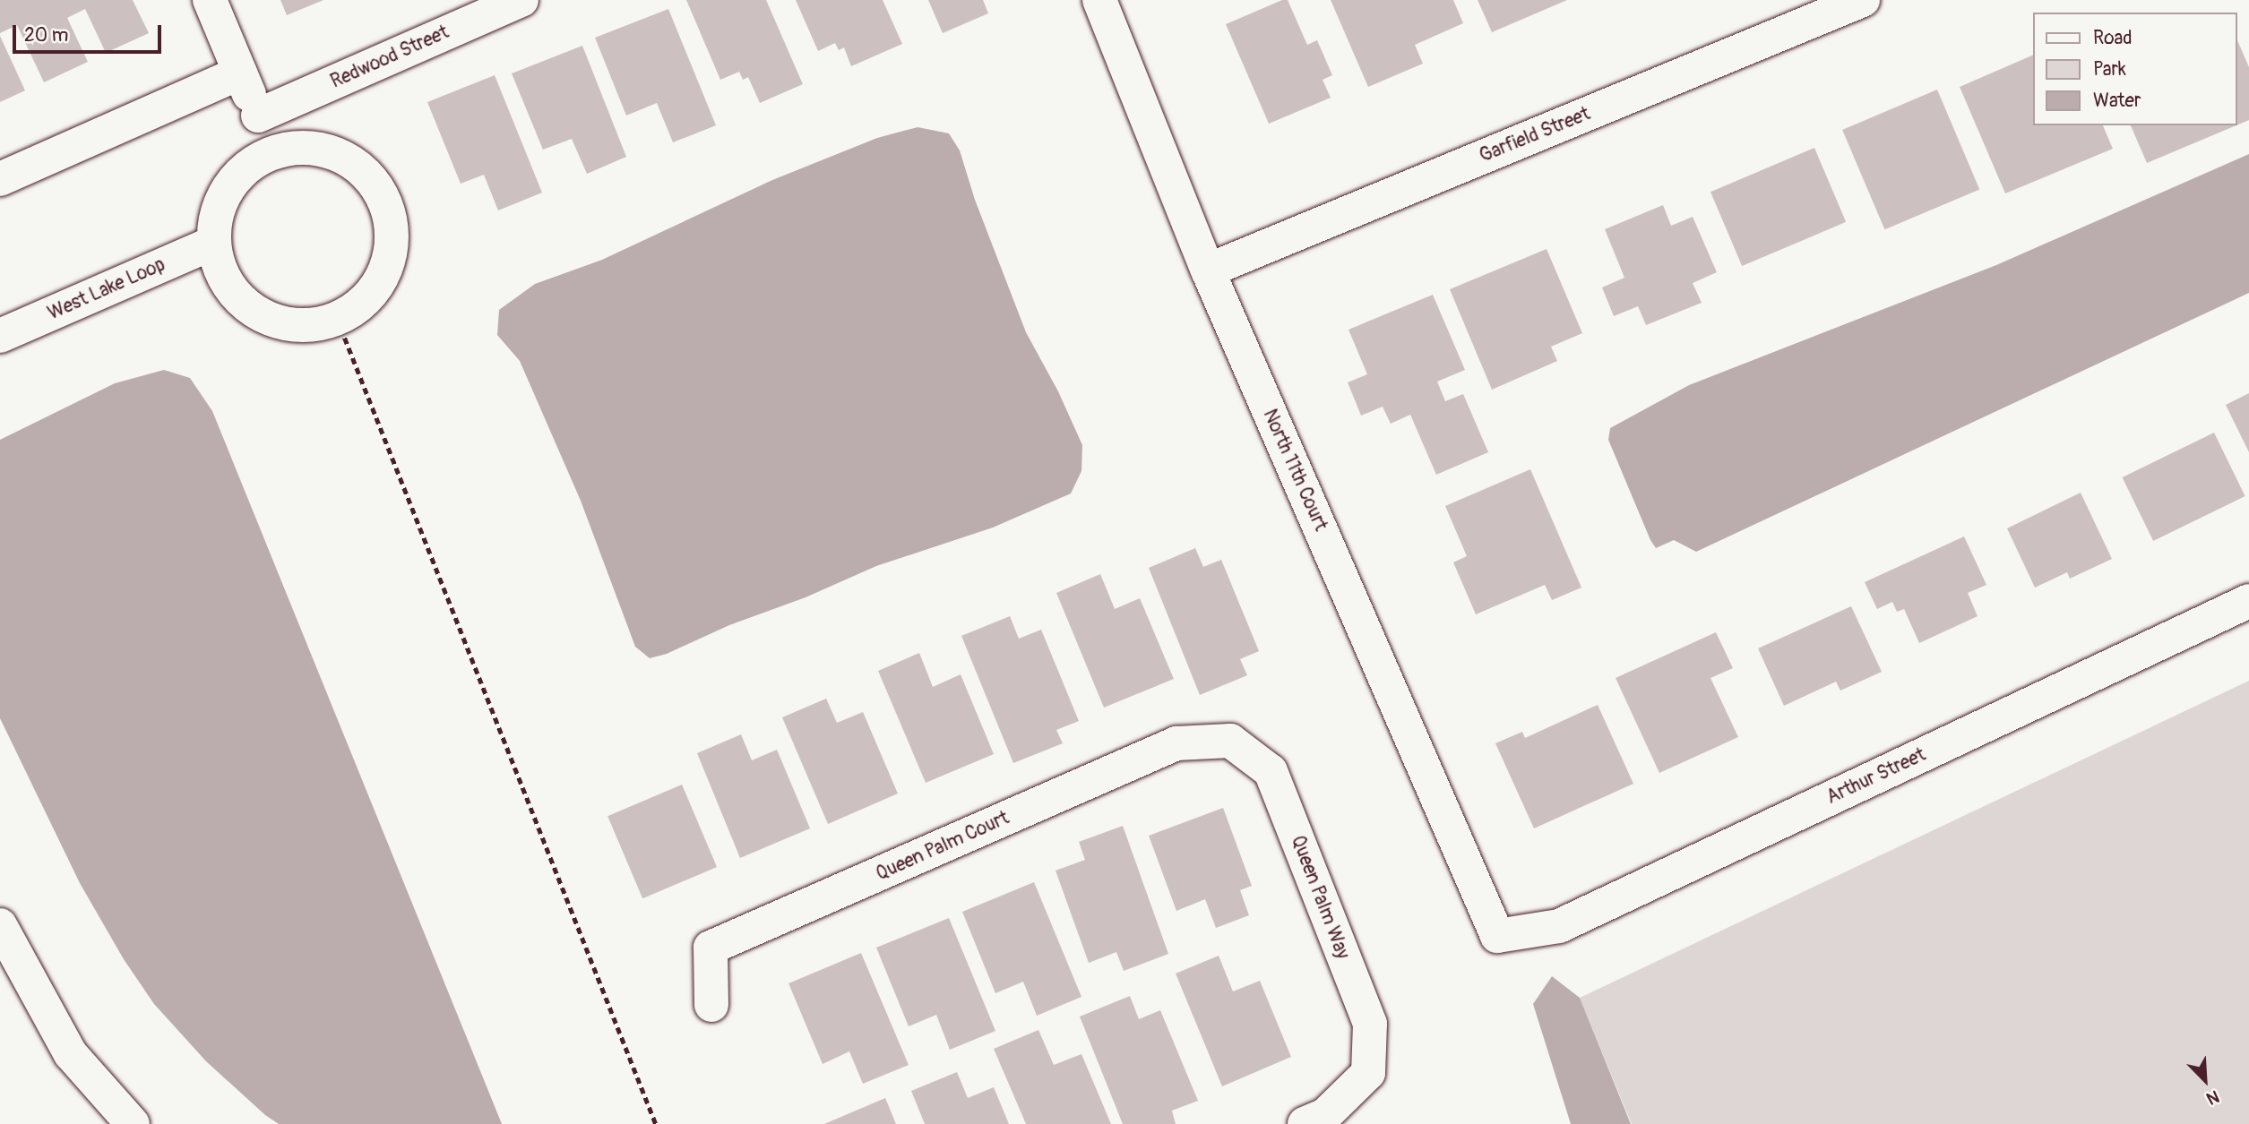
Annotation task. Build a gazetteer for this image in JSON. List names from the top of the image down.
{
  "streets": {
    "street": [
      "Redwood Street",
      "Garfield Street",
      "West Lake Loop",
      "North 11th Court",
      "Arthur Street",
      "Queen Palm Court",
      "Queen Palm Way"
    ]
  },
  "crossings": [
    ["Garfield Street", "North 11th Court"],
    ["North 11th Court", "Arthur Street"],
    ["Queen Palm Court", "Queen Palm Way"]
  ],
  "legend": ["Road", "Park", "Water"],
  "scale_bar": "20 m",
  "north": "bottom right"
}
